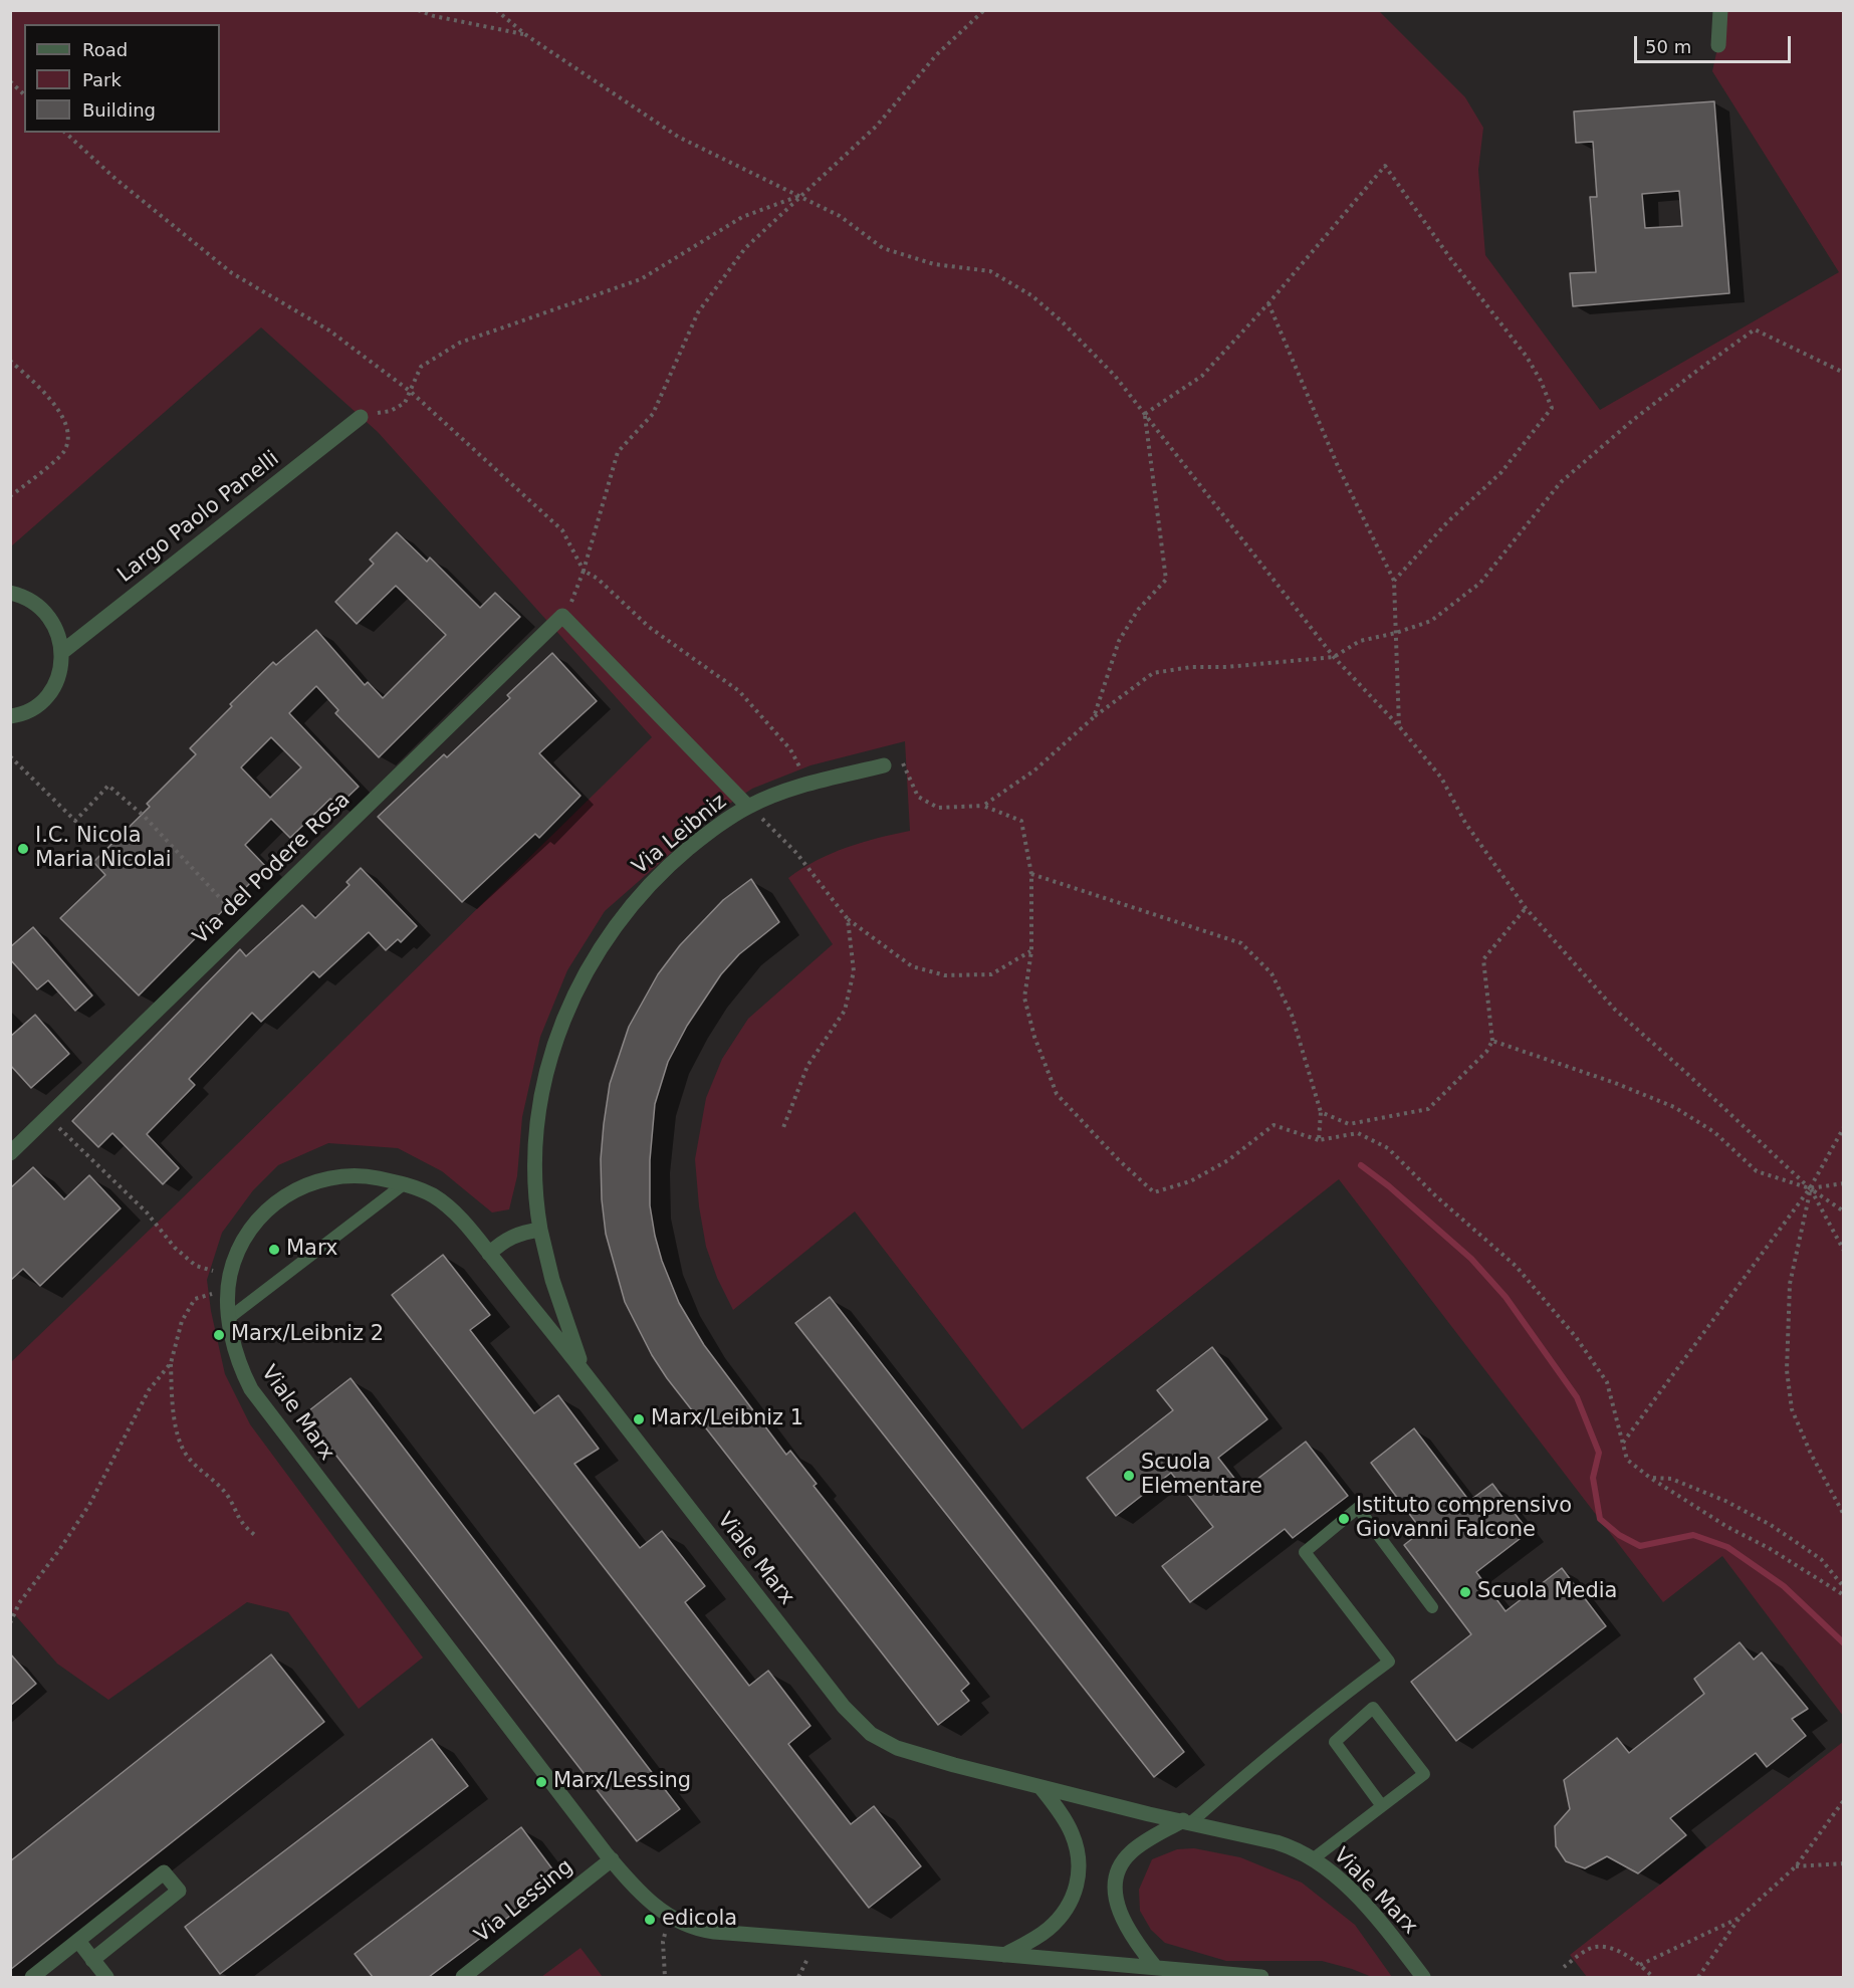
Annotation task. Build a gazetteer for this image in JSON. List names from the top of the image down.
{
  "streets": {
    "street": [
      "Largo Paolo Panelli",
      "Via Leibniz",
      "Via del Podere Rosa",
      "Viale Marx",
      "Via Lessing"
    ]
  },
  "crossings": [
    ["Via Leibniz", "Viale Marx"],
    ["Viale Marx", "Via Lessing"]
  ],
  "places": [
    "I.C. Nicola Maria Nicolai",
    "Marx",
    "Marx/Leibniz 2",
    "Marx/Leibniz 1",
    "Scuola Elementare",
    "Istituto comprensivo Giovanni Falcone",
    "Scuola Media",
    "Marx/Lessing",
    "edicola"
  ],
  "legend": ["Road", "Park", "Building"],
  "scale_bar": "50 m"
}
